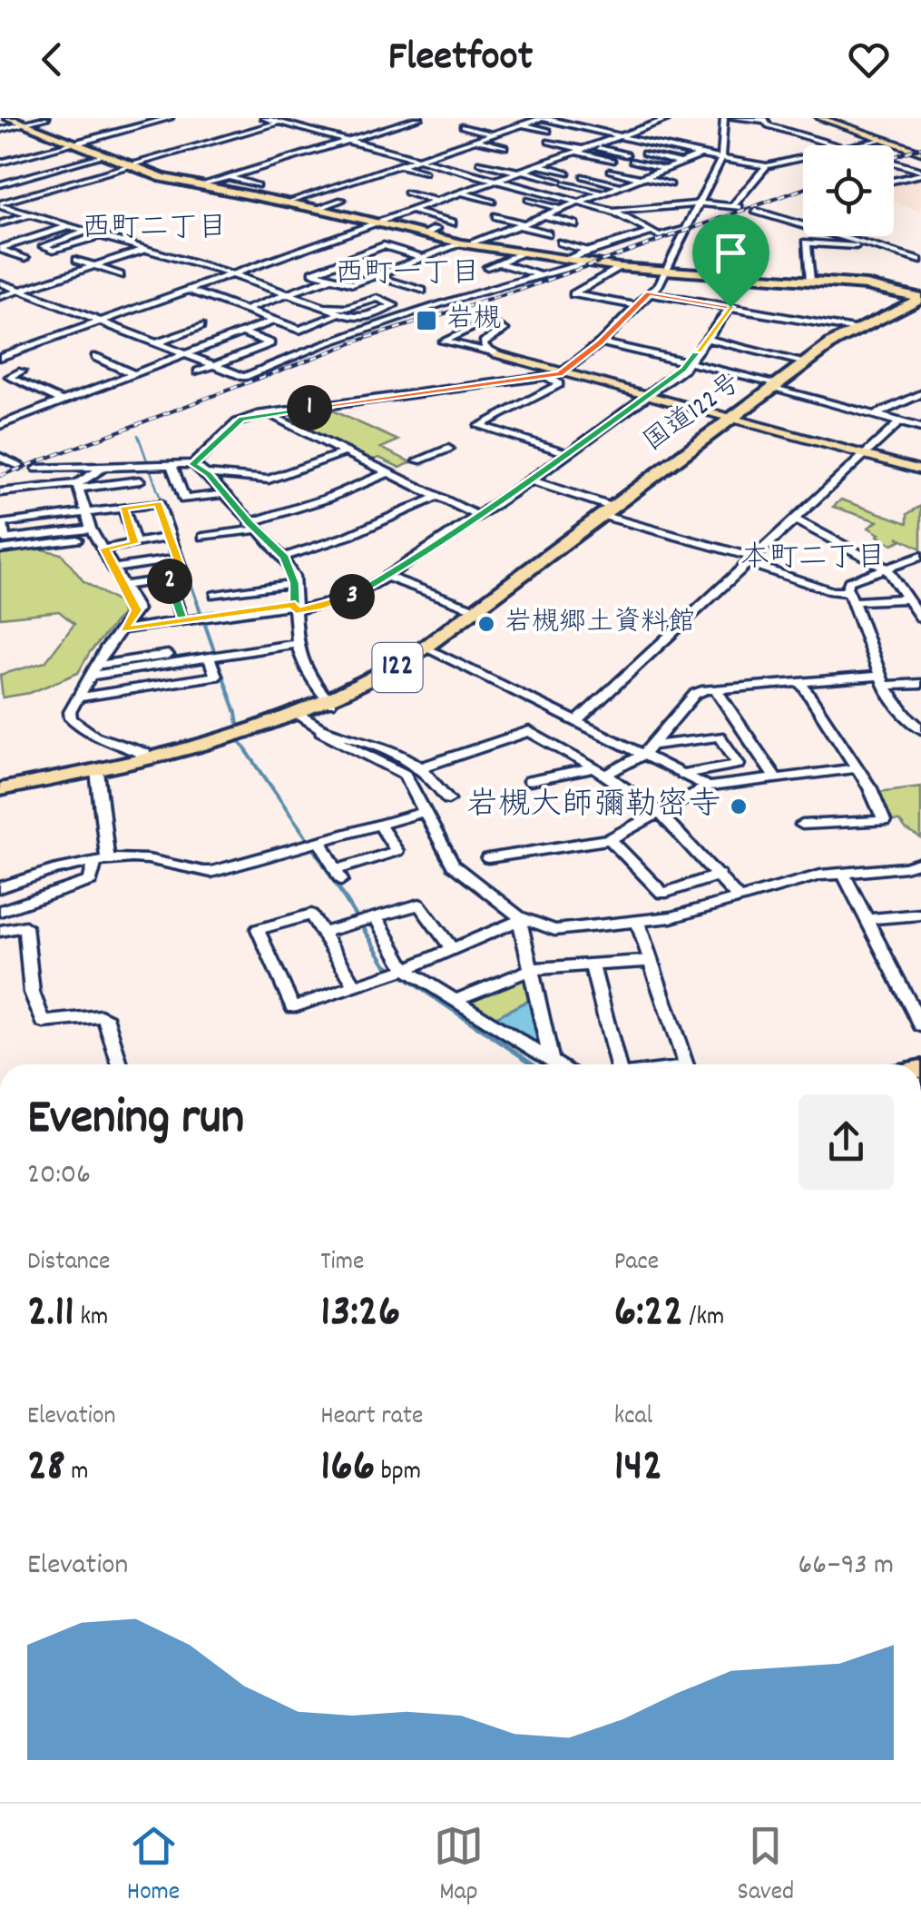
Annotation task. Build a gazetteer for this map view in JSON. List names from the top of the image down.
{
  "streets": {
    "highway": ["国道122号", "122"]
  },
  "districts": ["西町二丁目", "西町一丁目", "本町二丁目"],
  "places": {
    "transit": ["岩槻"],
    "other": ["岩槻郷土資料館", "岩槻大師彌勒密寺"]
  },
  "page": {
    "header": "Fleetfoot",
    "pins": ["1", "2", "3"],
    "heading": ["Evening run", "20:06"],
    "stats": [
      ["Distance", "2.11 km"],
      ["Time", "13:26"],
      ["Pace", "6:22 /km"],
      ["Elevation", "28 m"],
      ["Heart rate", "166 bpm"],
      ["kcal", "142"]
    ],
    "chart": ["Elevation", "66–93 m"],
    "tabs": ["Home", "Map", "Saved"]
  }
}
